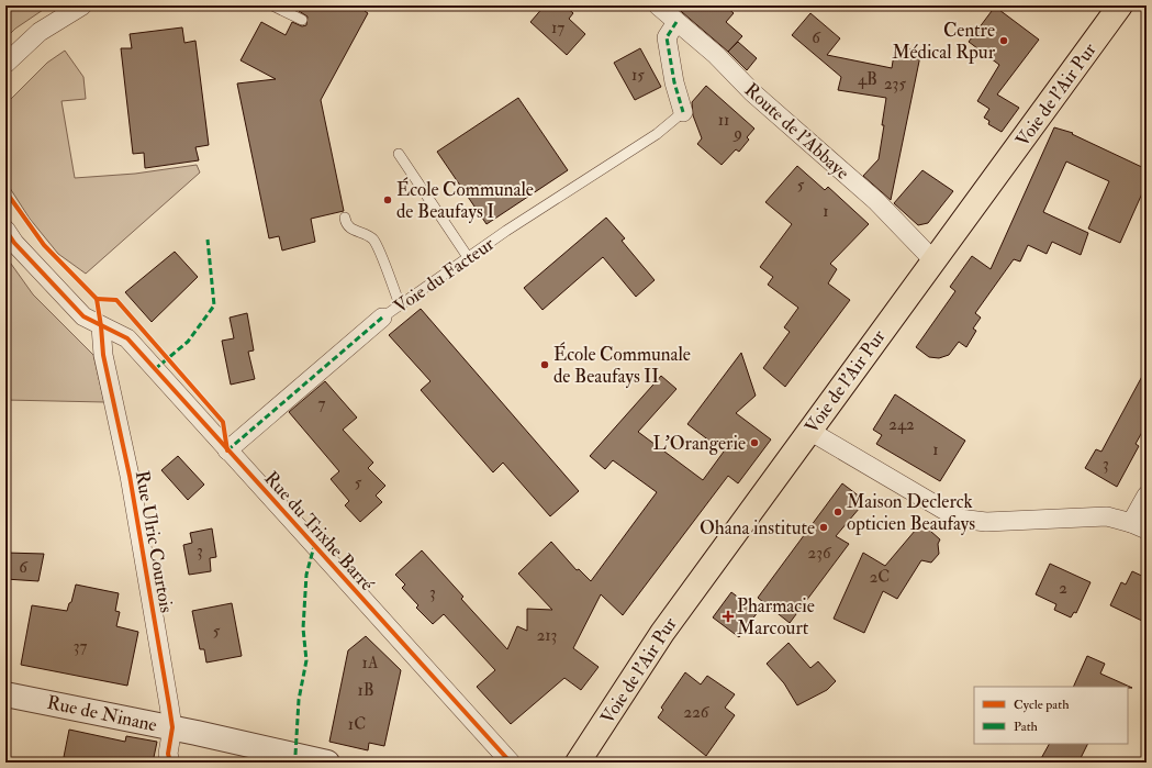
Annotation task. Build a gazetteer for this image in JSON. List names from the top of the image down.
{
  "streets": {
    "main road": ["Voie de l'Air Pur"],
    "street": [
      "Route de l'Abbaye",
      "Voie du Facteur",
      "Rue du Trixhe Barré",
      "Rue Ulric Courtois",
      "Rue de Ninane"
    ]
  },
  "crossings": [
    ["Voie de l'Air Pur", "Route de l'Abbaye"],
    ["Route de l'Abbaye", "Voie du Facteur"],
    ["Voie du Facteur", "Rue du Trixhe Barré"],
    ["Rue du Trixhe Barré", "Rue Ulric Courtois"],
    ["Rue Ulric Courtois", "Rue de Ninane"]
  ],
  "places": {
    "other": [
      "Centre Médical Rpur",
      "École Communale de Beaufays I",
      "École Communale de Beaufays II",
      "L'Orangerie",
      "Maison Declerck opticien Beaufays",
      "Ohana institute"
    ],
    "health": ["Pharmacie Marcourt"]
  },
  "house_numbers": [
    "17",
    "6",
    "15",
    "4B",
    "235",
    "11",
    "9",
    "5",
    "1",
    "7",
    "242",
    "1",
    "3",
    "5",
    "3",
    "236",
    "6",
    "2C",
    "2",
    "3",
    "5",
    "213",
    "37",
    "1A",
    "1B",
    "226",
    "1C"
  ],
  "legend": ["Cycle path", "Path"]
}
